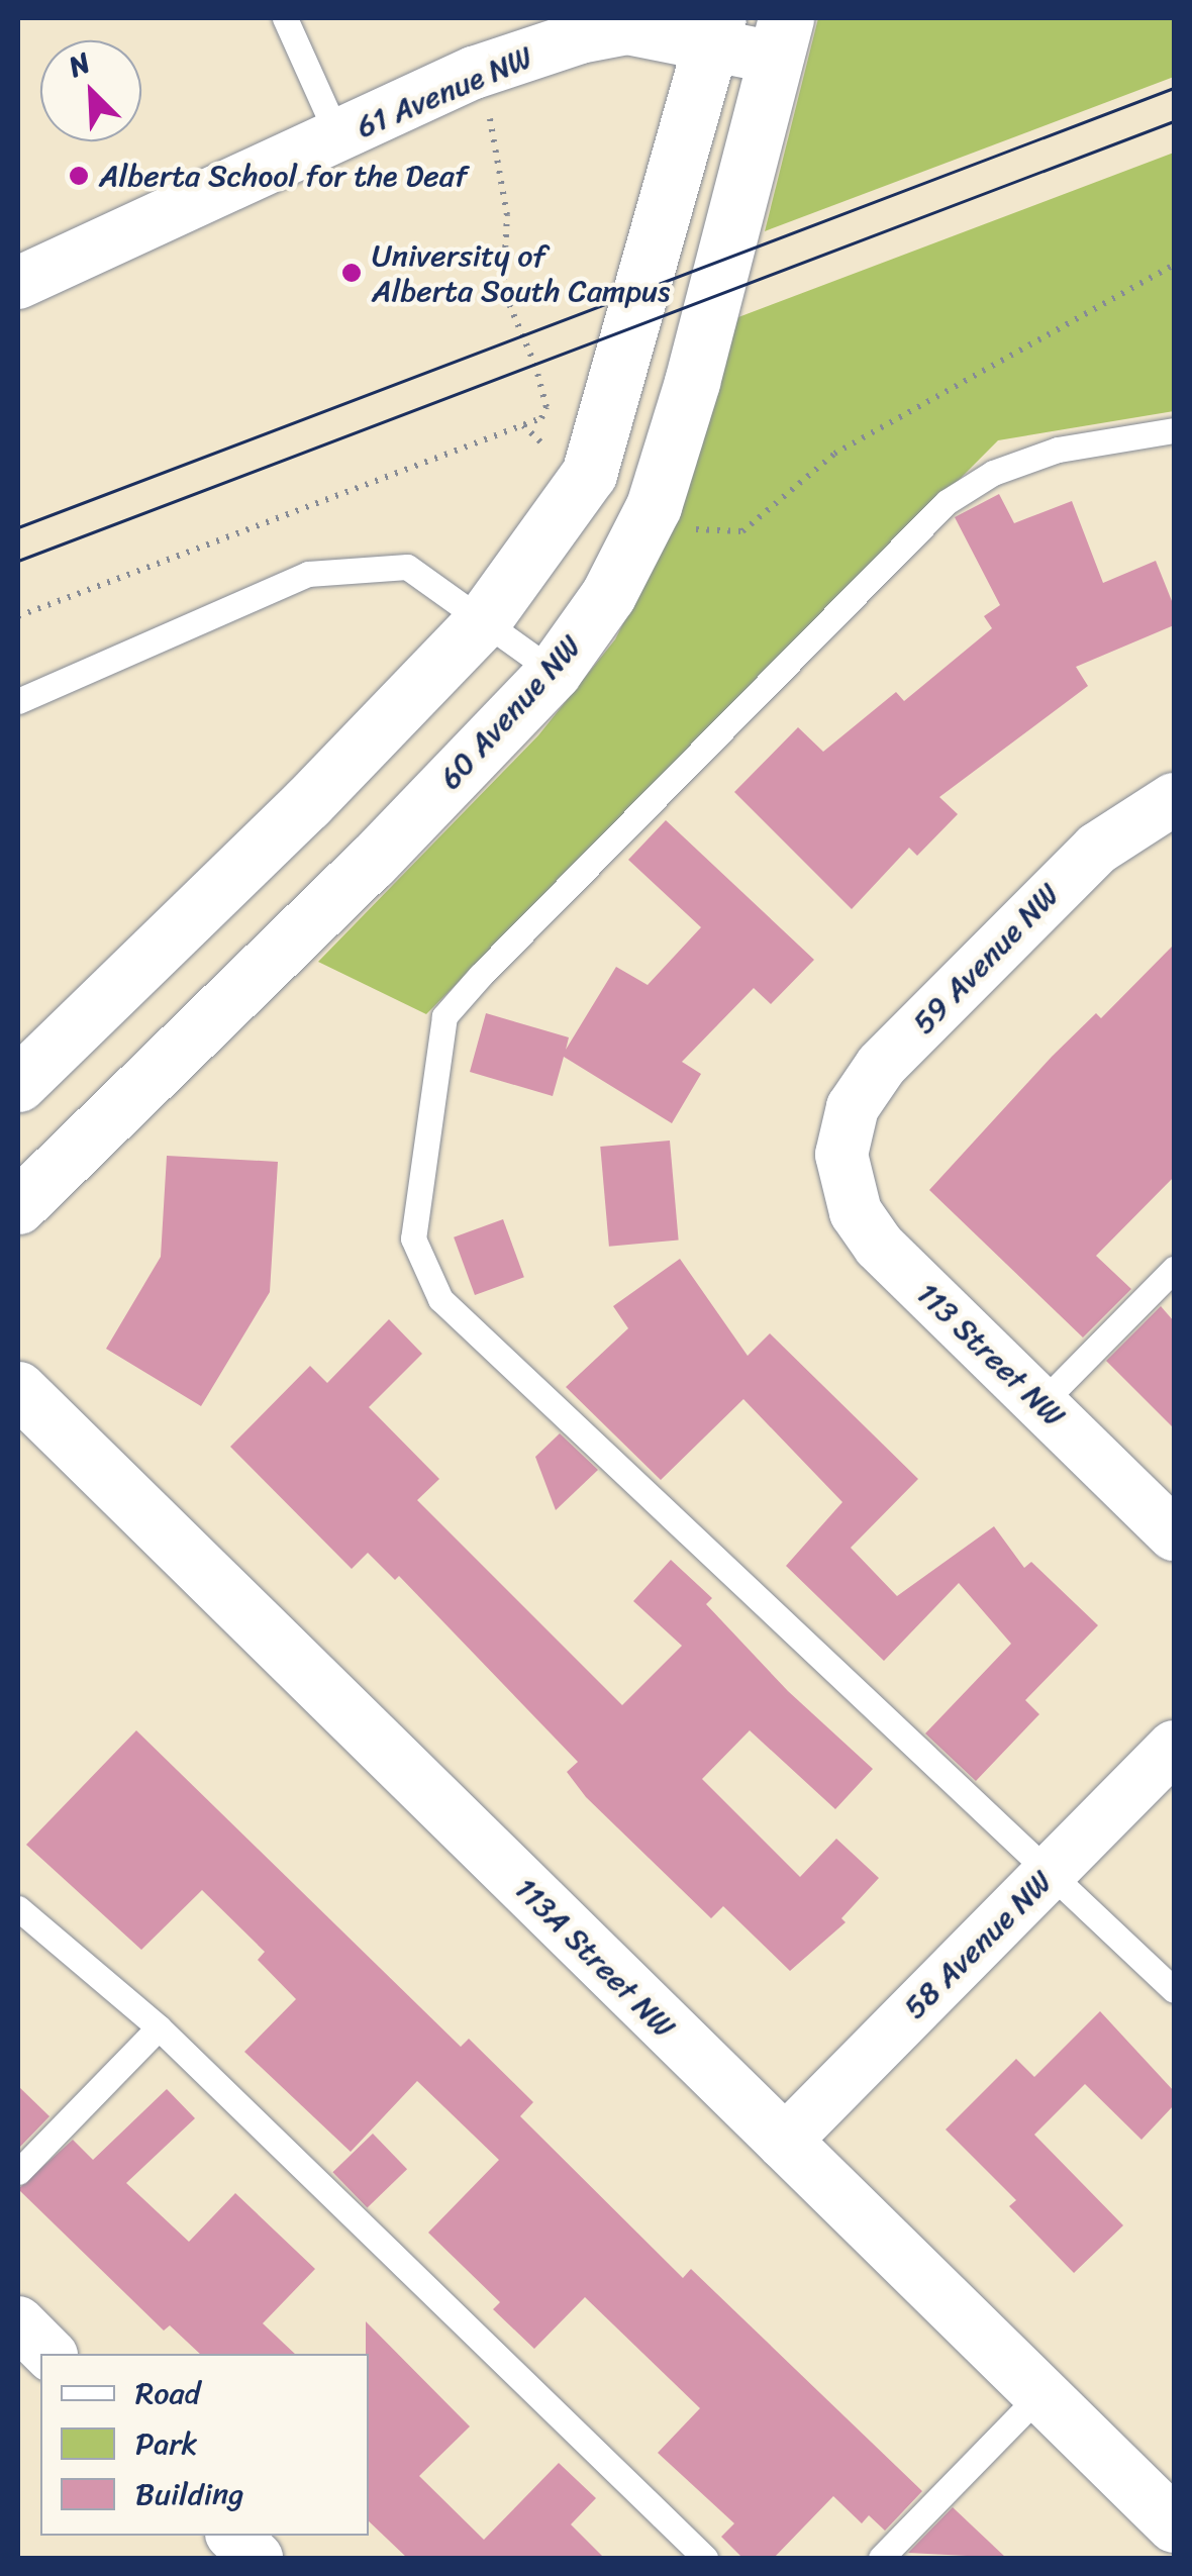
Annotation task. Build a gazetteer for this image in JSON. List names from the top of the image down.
{
  "streets": {
    "street": [
      "61 Avenue NW",
      "60 Avenue NW",
      "59 Avenue NW",
      "113 Street NW",
      "58 Avenue NW",
      "113A Street NW"
    ]
  },
  "crossings": [
    ["61 Avenue NW", "60 Avenue NW"],
    ["59 Avenue NW", "113 Street NW"],
    ["58 Avenue NW", "113A Street NW"]
  ],
  "places": ["Alberta School for the Deaf", "University of Alberta South Campus"],
  "legend": ["Road", "Park", "Building"],
  "north": "top left"
}
